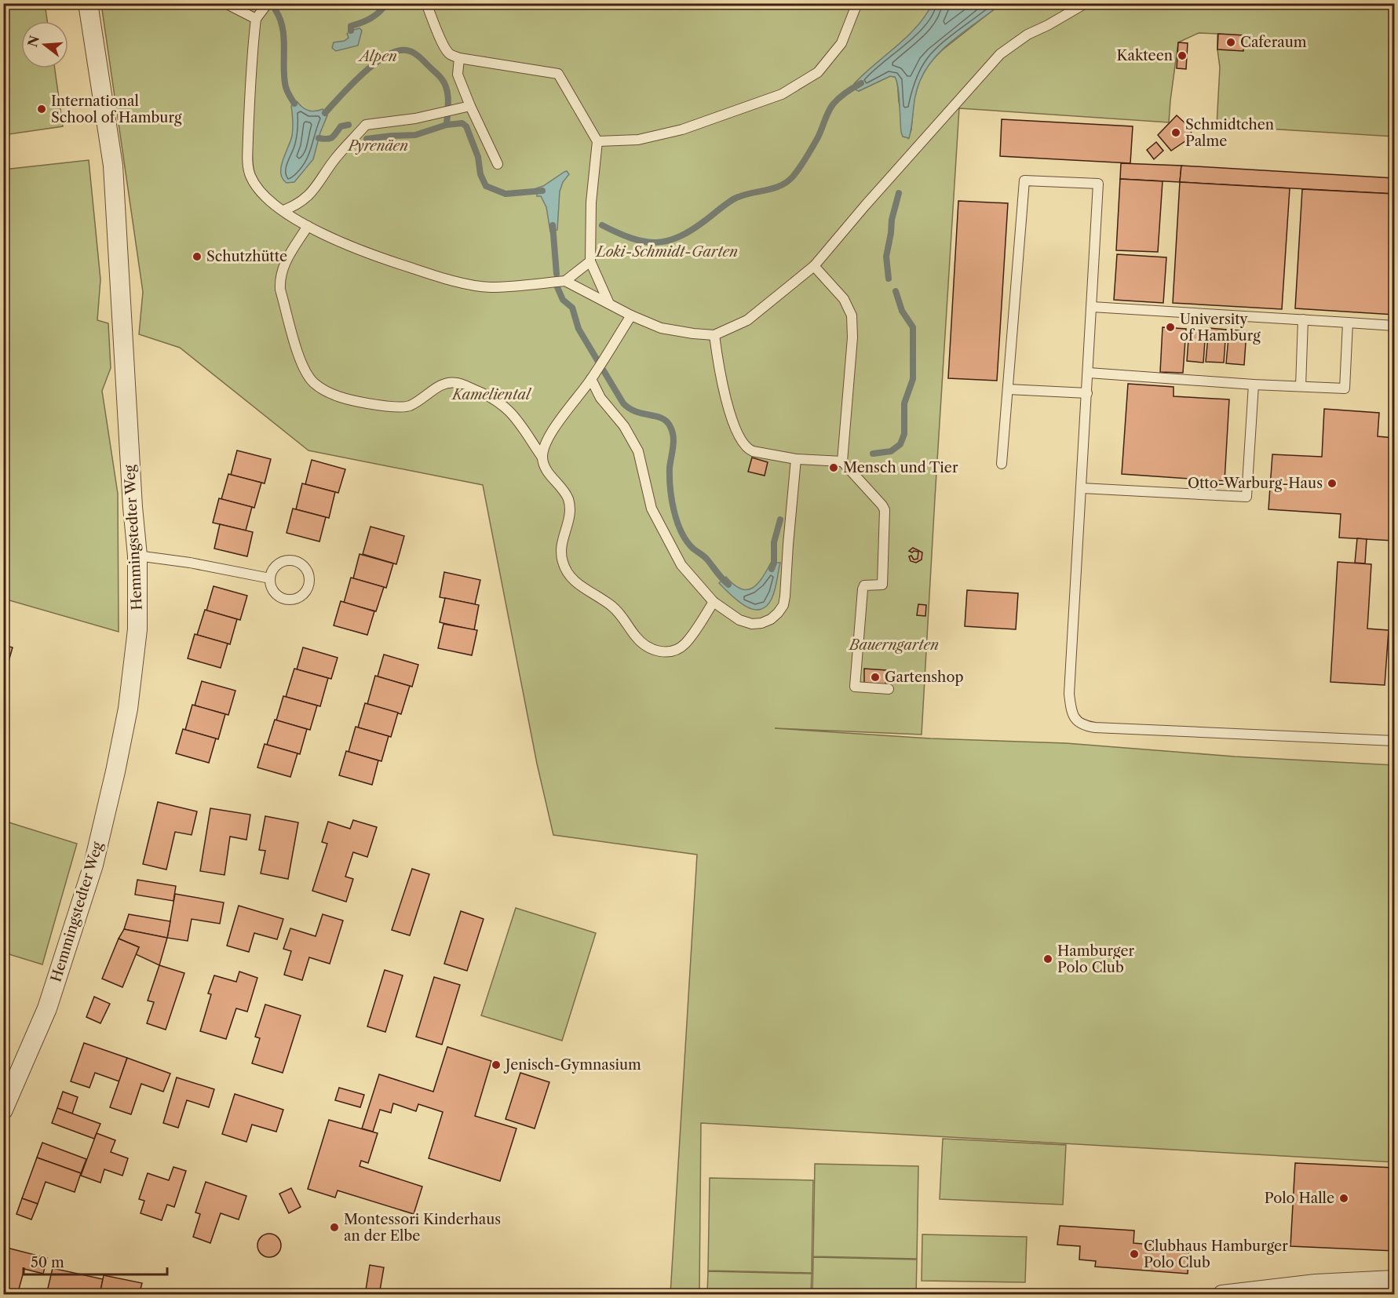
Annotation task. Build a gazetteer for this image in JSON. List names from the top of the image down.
{
  "streets": {
    "street": ["Hemmingstedter Weg"]
  },
  "parks": [
    "Alpen",
    "Pyrenäen",
    "Loki-Schmidt-Garten",
    "Kameliental",
    "Bauerngarten"
  ],
  "places": [
    "Caferaum",
    "Kakteen",
    "International School of Hamburg",
    "Schmidtchen Palme",
    "Schutzhütte",
    "University of Hamburg",
    "Mensch und Tier",
    "Otto-Warburg-Haus",
    "Gartenshop",
    "Hamburger Polo Club",
    "Jenisch-Gymnasium",
    "Polo Halle",
    "Montessori Kinderhaus an der Elbe",
    "Clubhaus Hamburger Polo Club"
  ],
  "scale_bar": "50 m",
  "north": "left"
}
